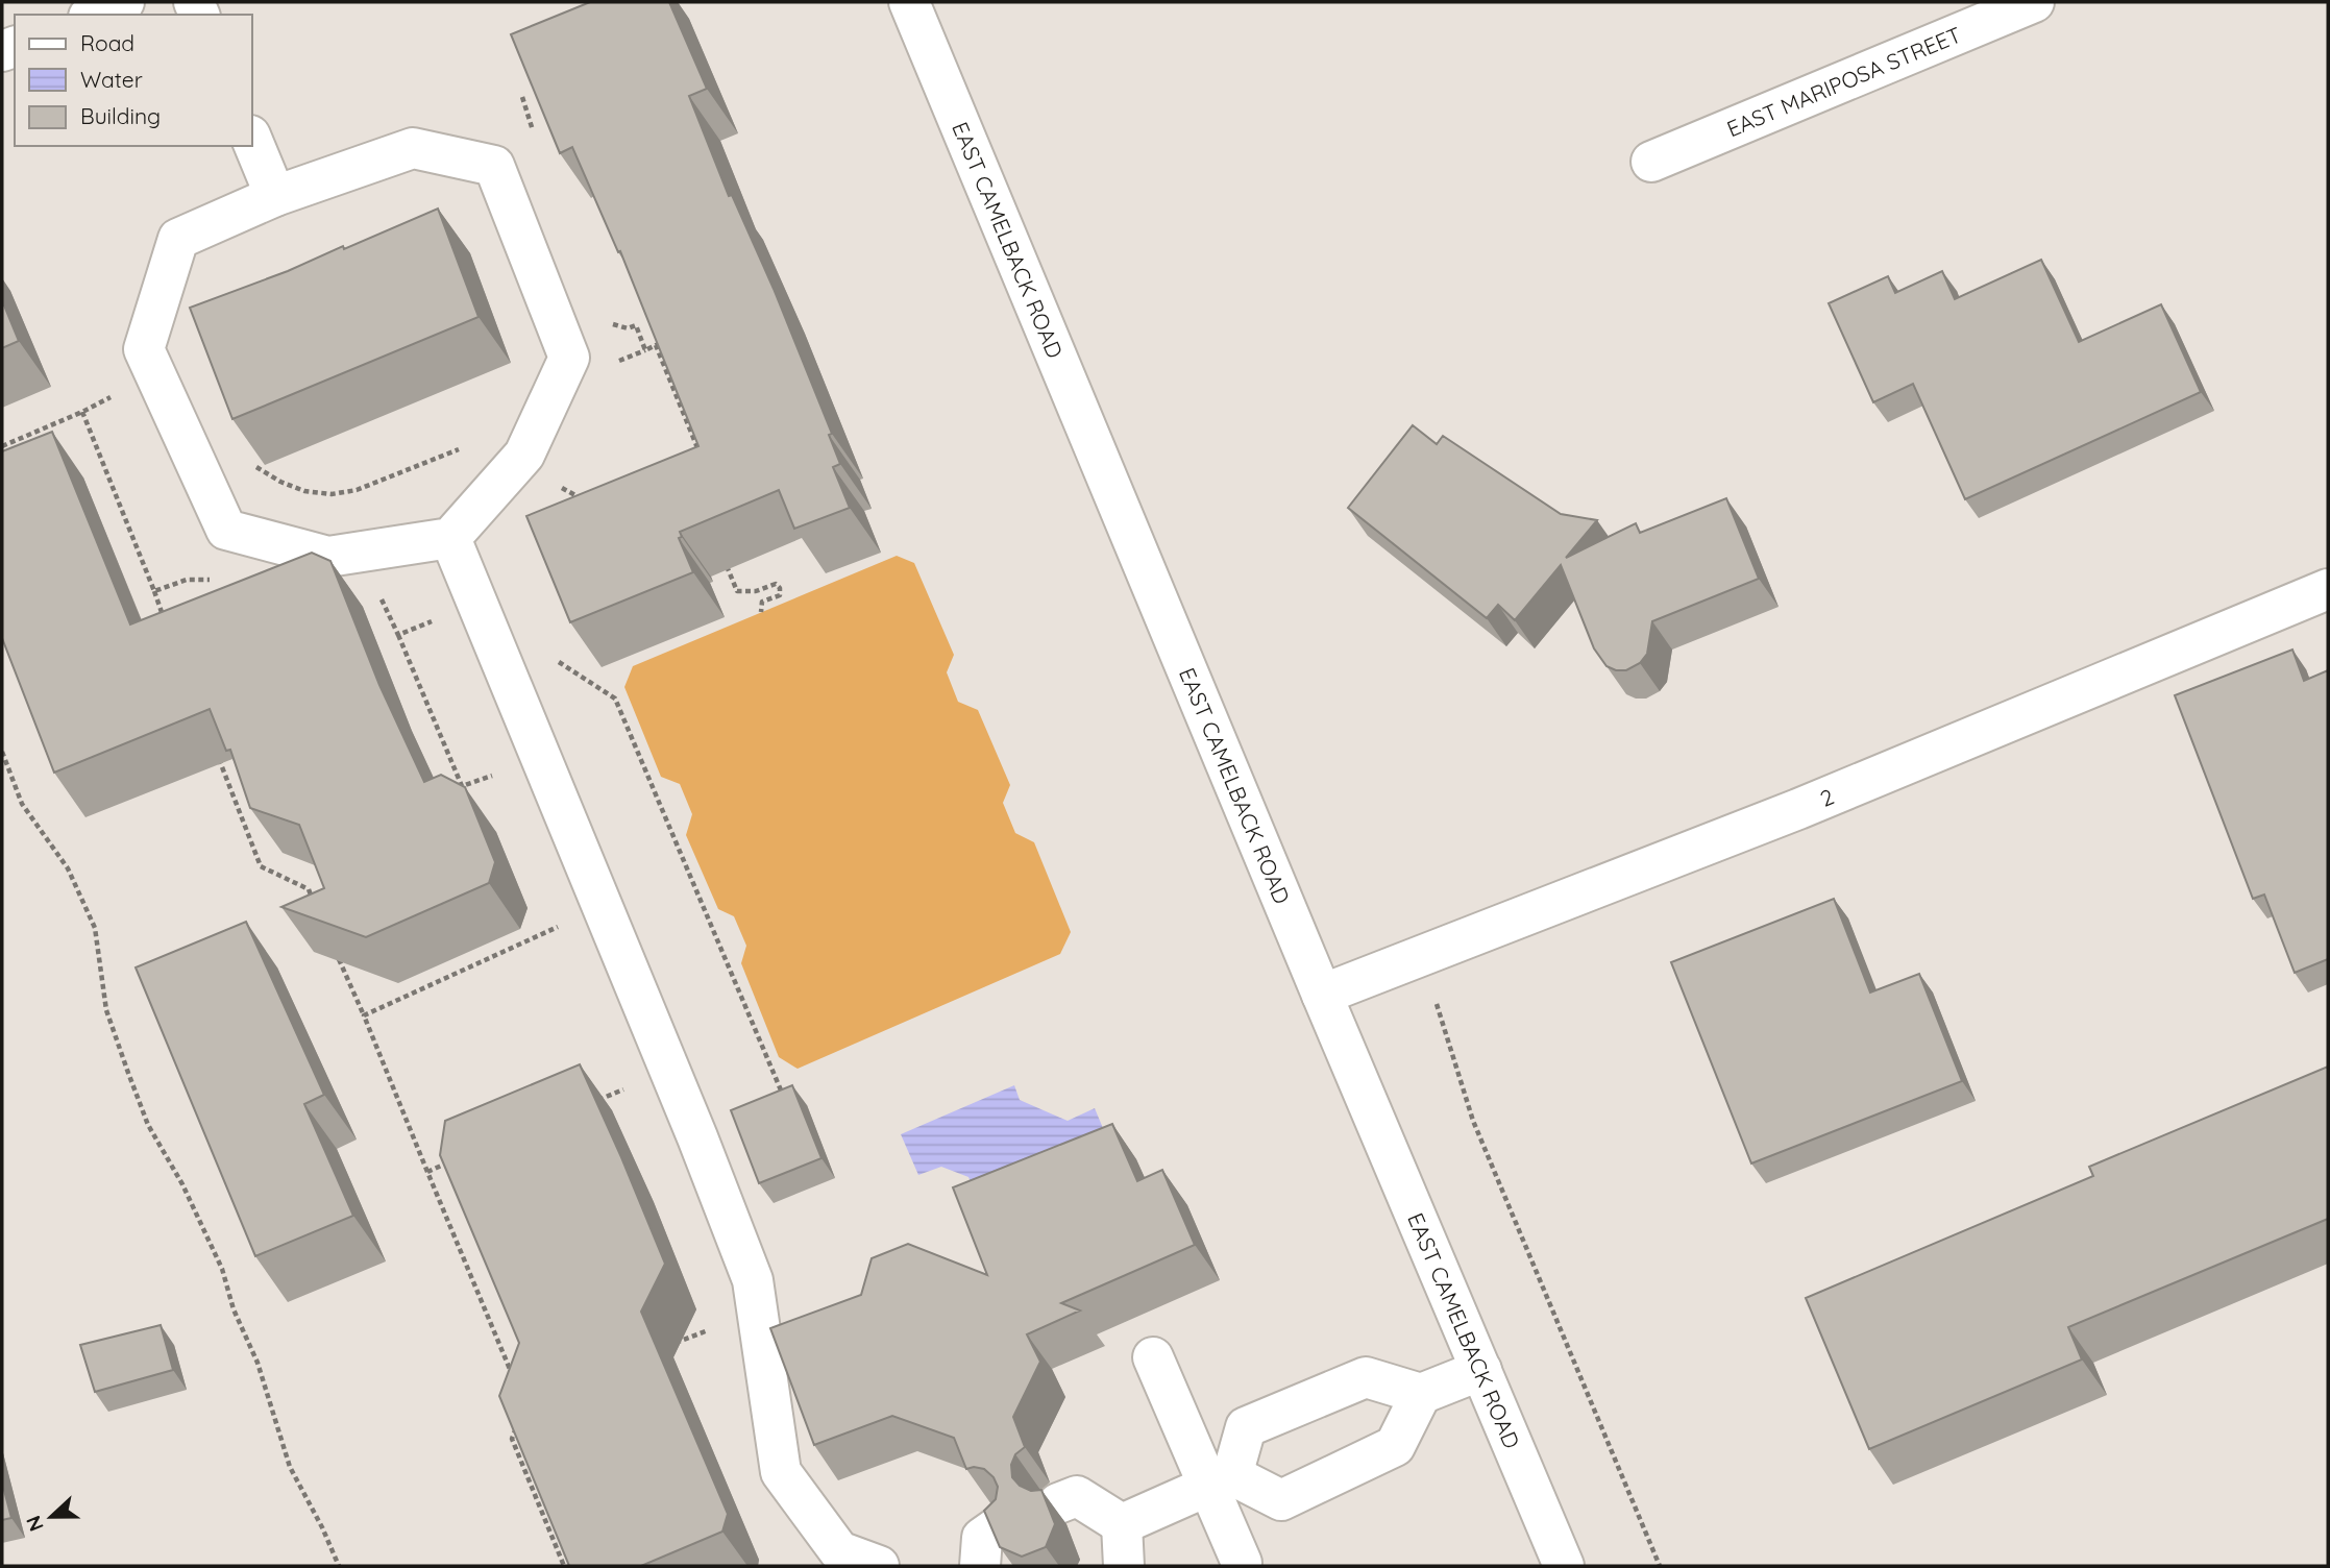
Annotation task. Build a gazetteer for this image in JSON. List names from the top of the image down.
{
  "streets": {
    "main road": ["EAST MARIPOSA STREET", "EAST CAMELBACK ROAD", "2"]
  },
  "crossings": [
    ["EAST CAMELBACK ROAD", "2"]
  ],
  "legend": ["Road", "Water", "Building"],
  "north": "left"
}
